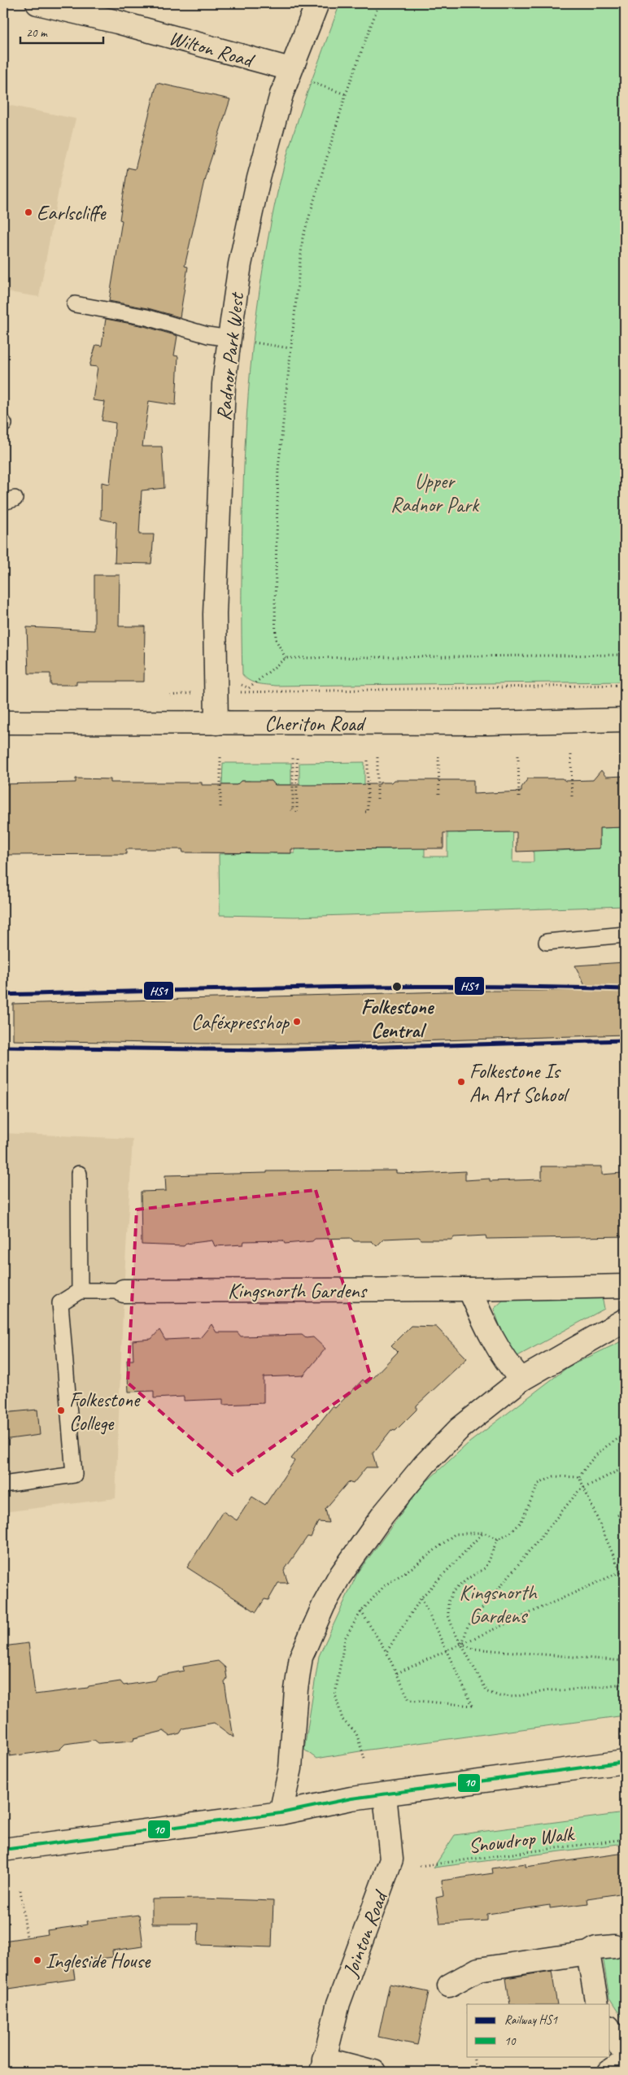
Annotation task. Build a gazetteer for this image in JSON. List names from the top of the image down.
{
  "streets": {
    "main road": [
      "Wilton Road",
      "Radnor Park West",
      "Cheriton Road",
      "Kingsnorth Gardens",
      "Jointon Road"
    ],
    "path": ["Snowdrop Walk"]
  },
  "crossings": [
    ["Wilton Road", "Radnor Park West"],
    ["Radnor Park West", "Cheriton Road"]
  ],
  "parks": ["Upper Radnor Park", "Kingsnorth Gardens"],
  "places": [
    "Earlscliffe",
    "Folkestone Central",
    "Caféxpresshop",
    "Folkestone Is An Art School",
    "Folkestone College",
    "Ingleside House"
  ],
  "lines": ["rail line HS1", "transit line 10"],
  "legend": ["Railway HS1", "10"],
  "scale_bar": "20 m"
}
